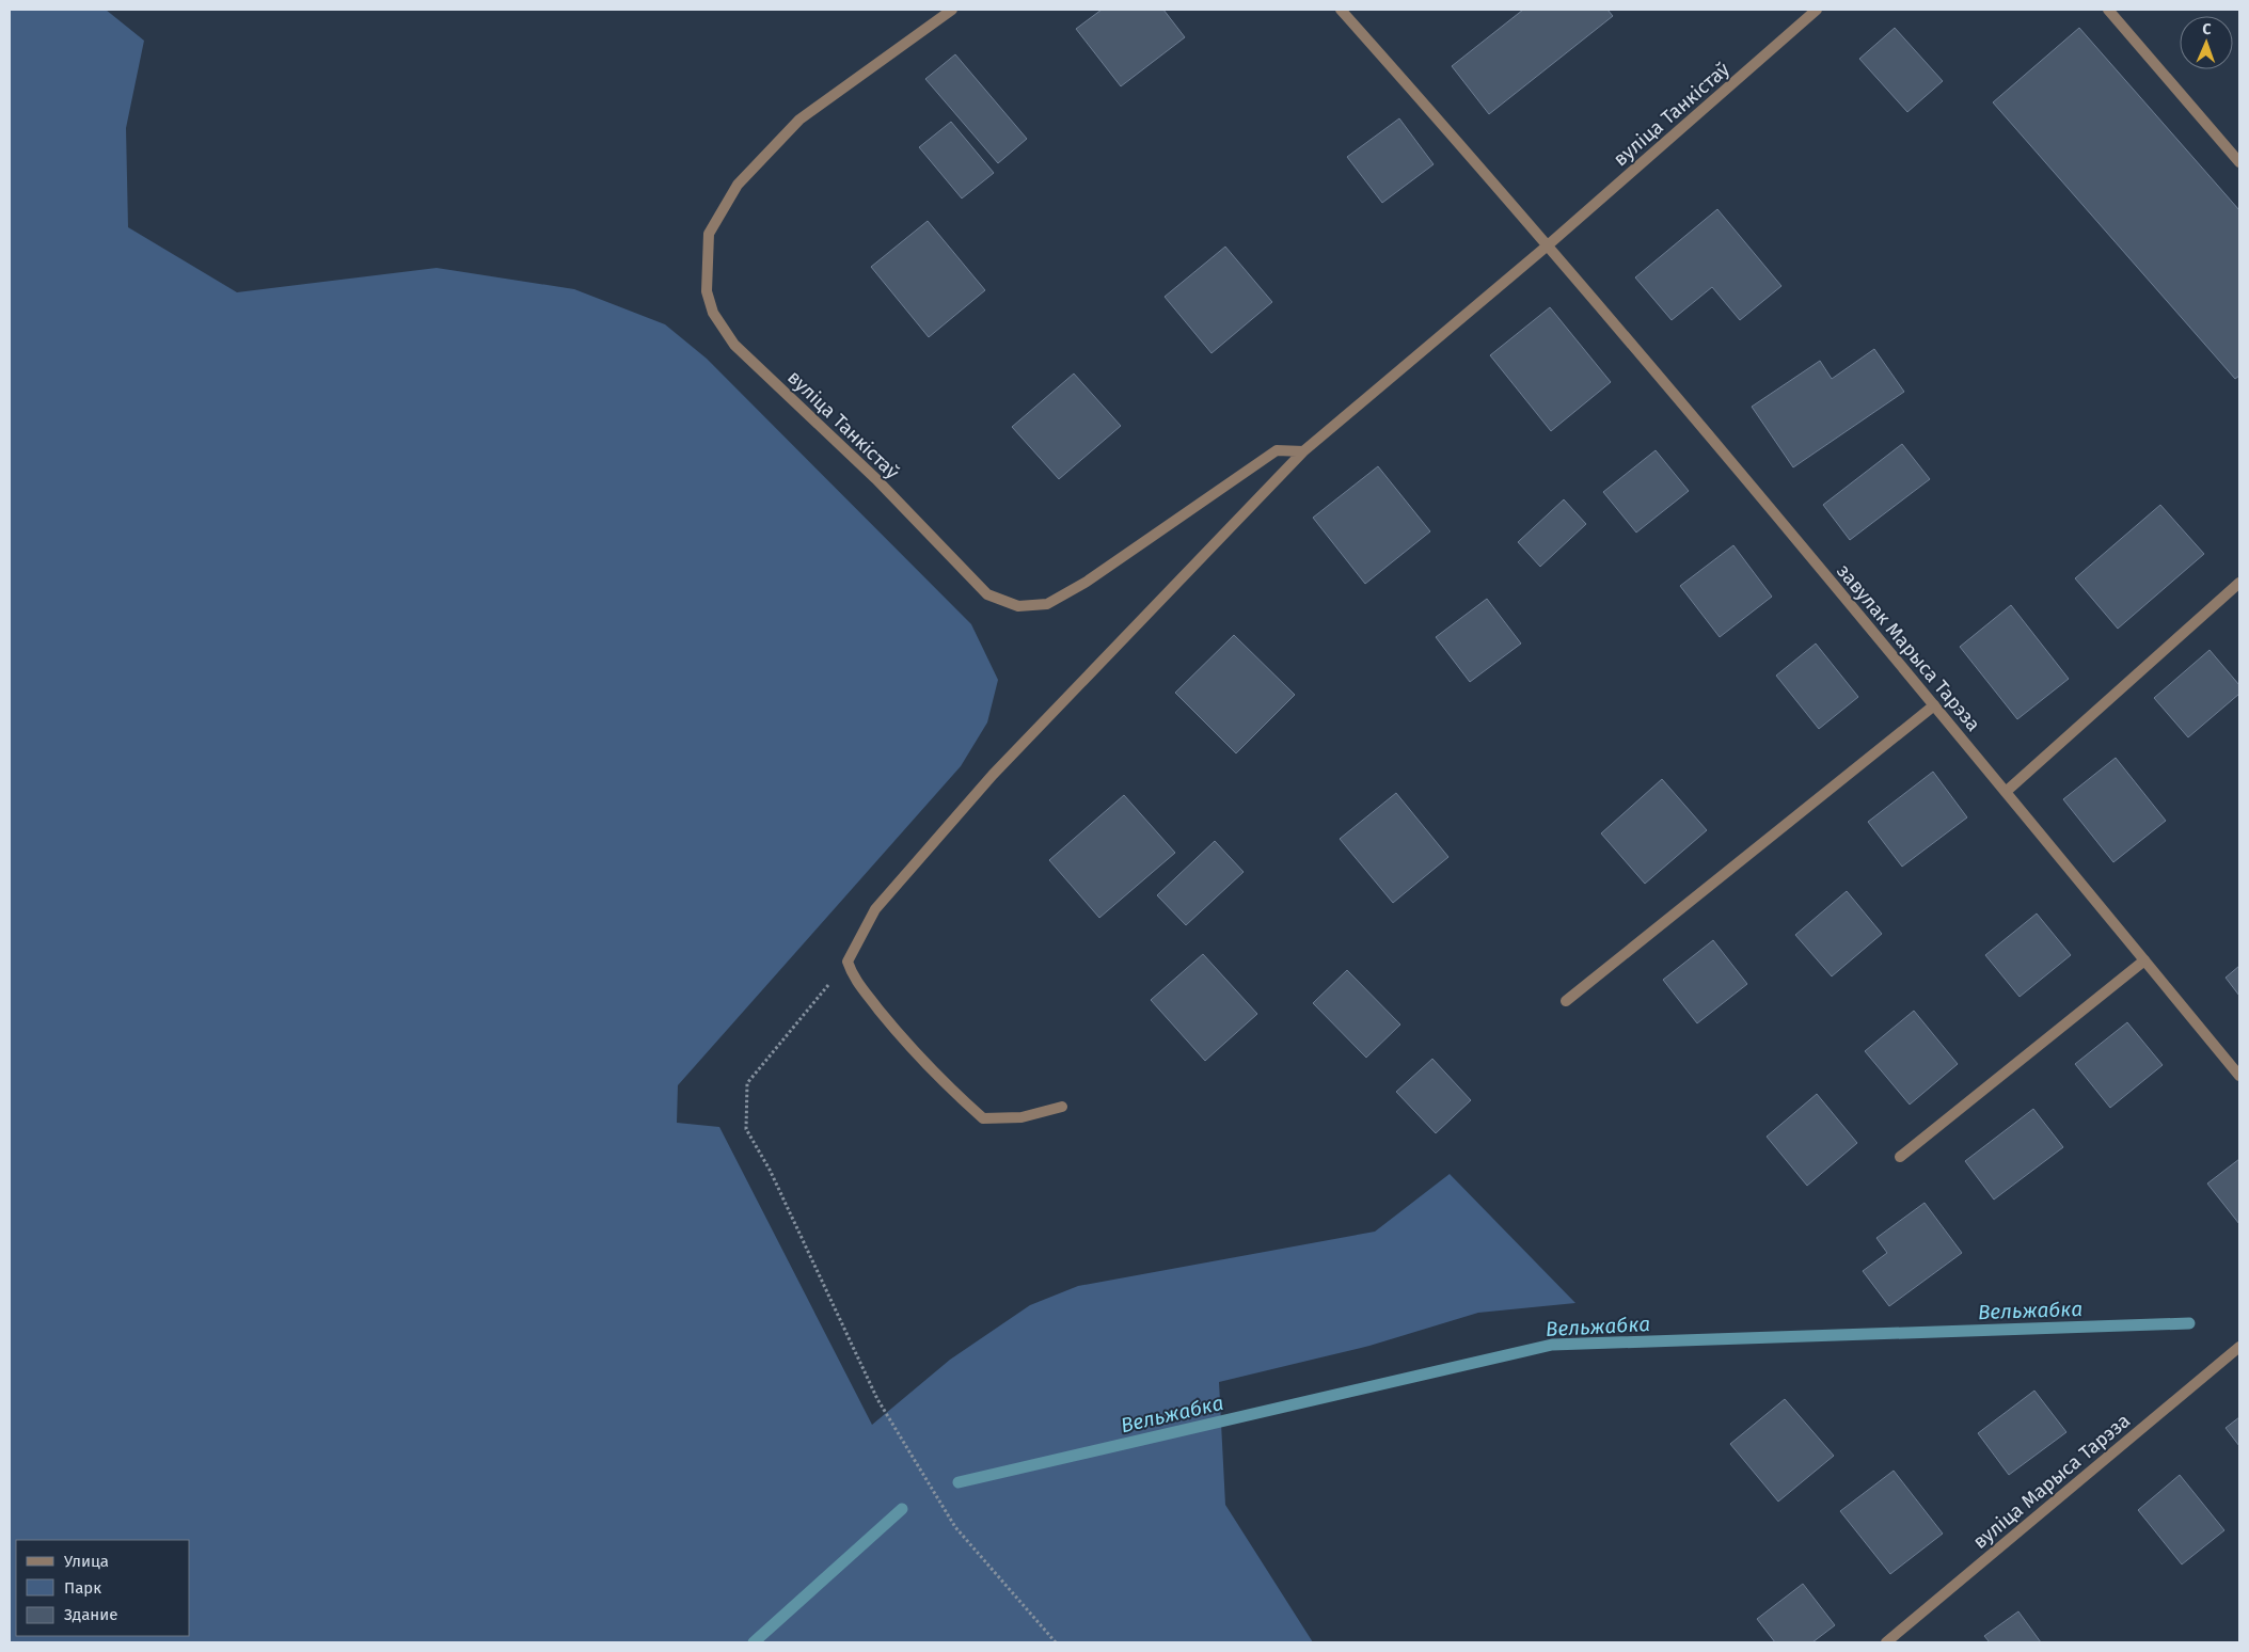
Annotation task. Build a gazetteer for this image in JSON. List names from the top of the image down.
{
  "streets": {
    "street": ["вуліца Танкістаў", "завулак Марыса Тарэза", "вуліца Марыса Тарэза"]
  },
  "crossings": [
    ["вуліца Танкістаў", "завулак Марыса Тарэза"]
  ],
  "water": ["Вельжабка"],
  "legend": ["Улица", "Парк", "Здание"],
  "north": "top"
}
